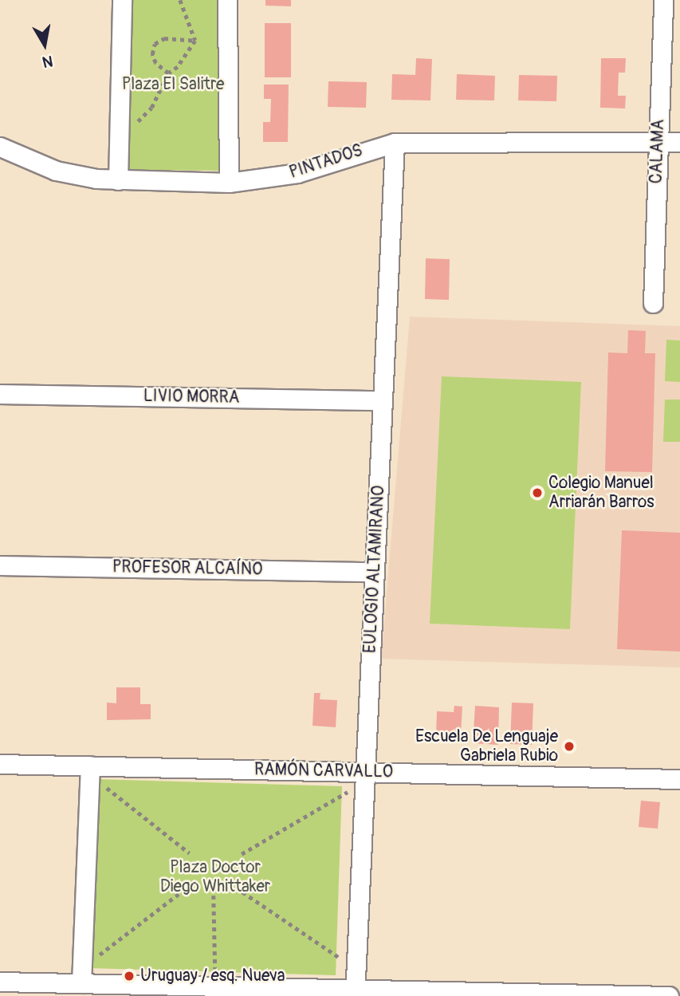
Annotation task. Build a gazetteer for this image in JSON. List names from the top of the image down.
{
  "streets": {
    "street": [
      "CALAMA",
      "PINTADOS",
      "LIVIO MORRA",
      "PROFESOR ALCAÍNO",
      "EULOGIO ALTAMIRANO",
      "RAMÓN CARVALLO"
    ]
  },
  "crossings": [
    ["CALAMA", "PINTADOS"],
    ["PINTADOS", "EULOGIO ALTAMIRANO"],
    ["LIVIO MORRA", "EULOGIO ALTAMIRANO"],
    ["PROFESOR ALCAÍNO", "EULOGIO ALTAMIRANO"],
    ["EULOGIO ALTAMIRANO", "RAMÓN CARVALLO"]
  ],
  "parks": ["Plaza El Salitre", "Plaza Doctor Diego Whittaker"],
  "places": ["Colegio Manuel Arriarán Barros", "Escuela De Lenguaje Gabriela Rubio", "Uruguay / esq. Nueva"],
  "north": "bottom"
}
